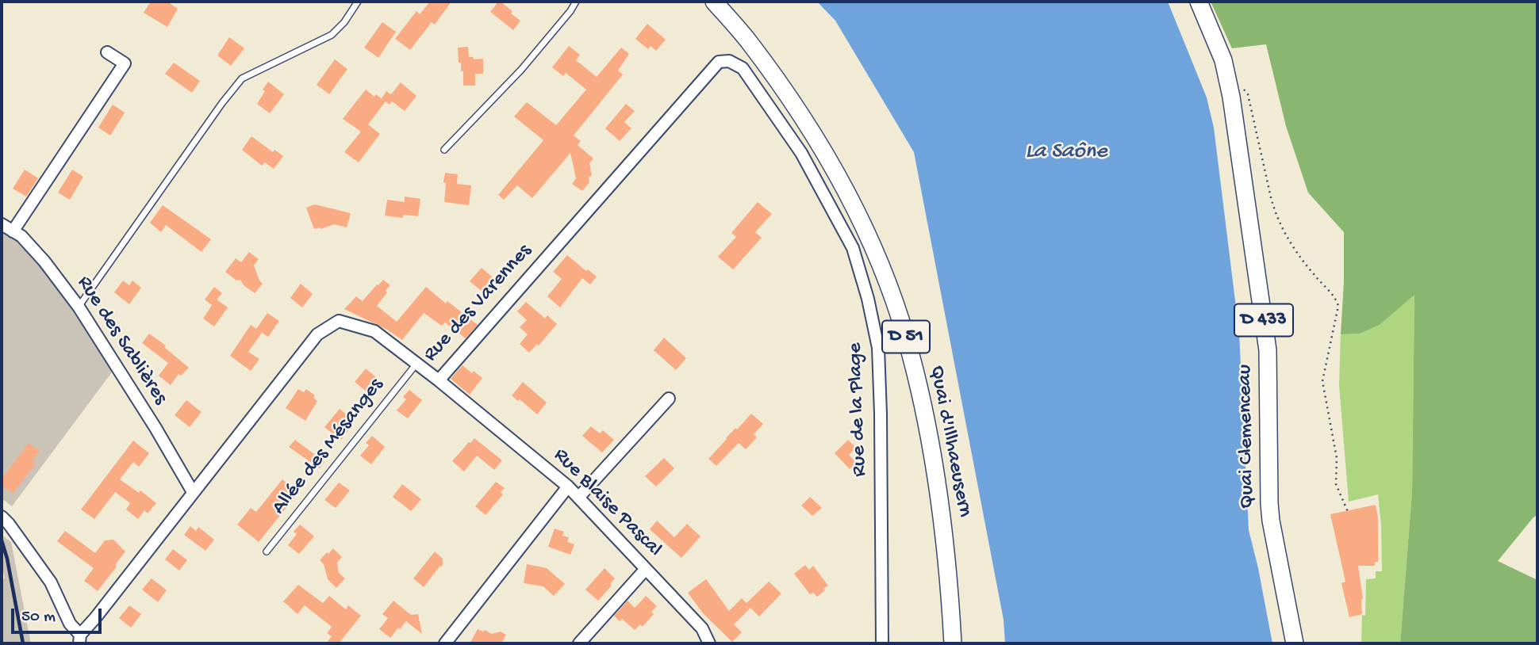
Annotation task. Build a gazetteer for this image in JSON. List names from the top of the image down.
{
  "streets": {
    "main road": [
      "D 433",
      "D 51",
      "Quai Clemenceau",
      "Quai d'Illhaeusern"
    ],
    "street": [
      "Rue des Varennes",
      "Rue des Sablières",
      "Rue de la Plage",
      "Rue Blaise Pascal"
    ],
    "lane": ["Allée des Mésanges"]
  },
  "crossings": [
    ["Rue des Varennes", "Rue des Sablières"],
    ["Rue des Varennes", "Rue de la Plage"],
    ["Rue des Varennes", "Allée des Mésanges"],
    ["Rue des Varennes", "Rue Blaise Pascal"]
  ],
  "water": ["La Saône"],
  "scale_bar": "50 m"
}
